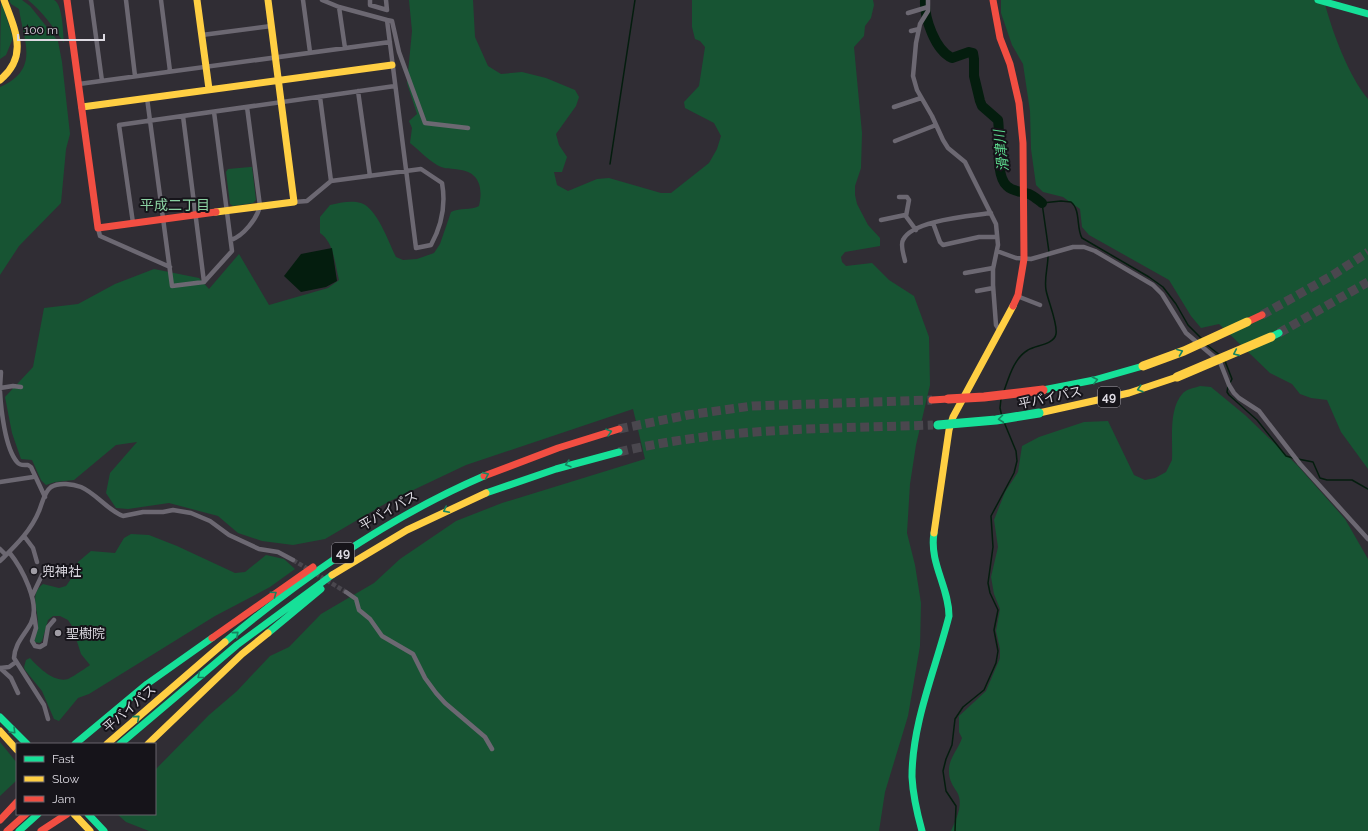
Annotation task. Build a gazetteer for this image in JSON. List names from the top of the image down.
{
  "streets": {
    "main road": ["平バイパス", "49"]
  },
  "districts": ["平成二丁目"],
  "water": ["滑津川"],
  "places": ["兜神社", "聖樹院"],
  "legend": ["Fast", "Slow", "Jam"],
  "scale_bar": "100 m"
}
